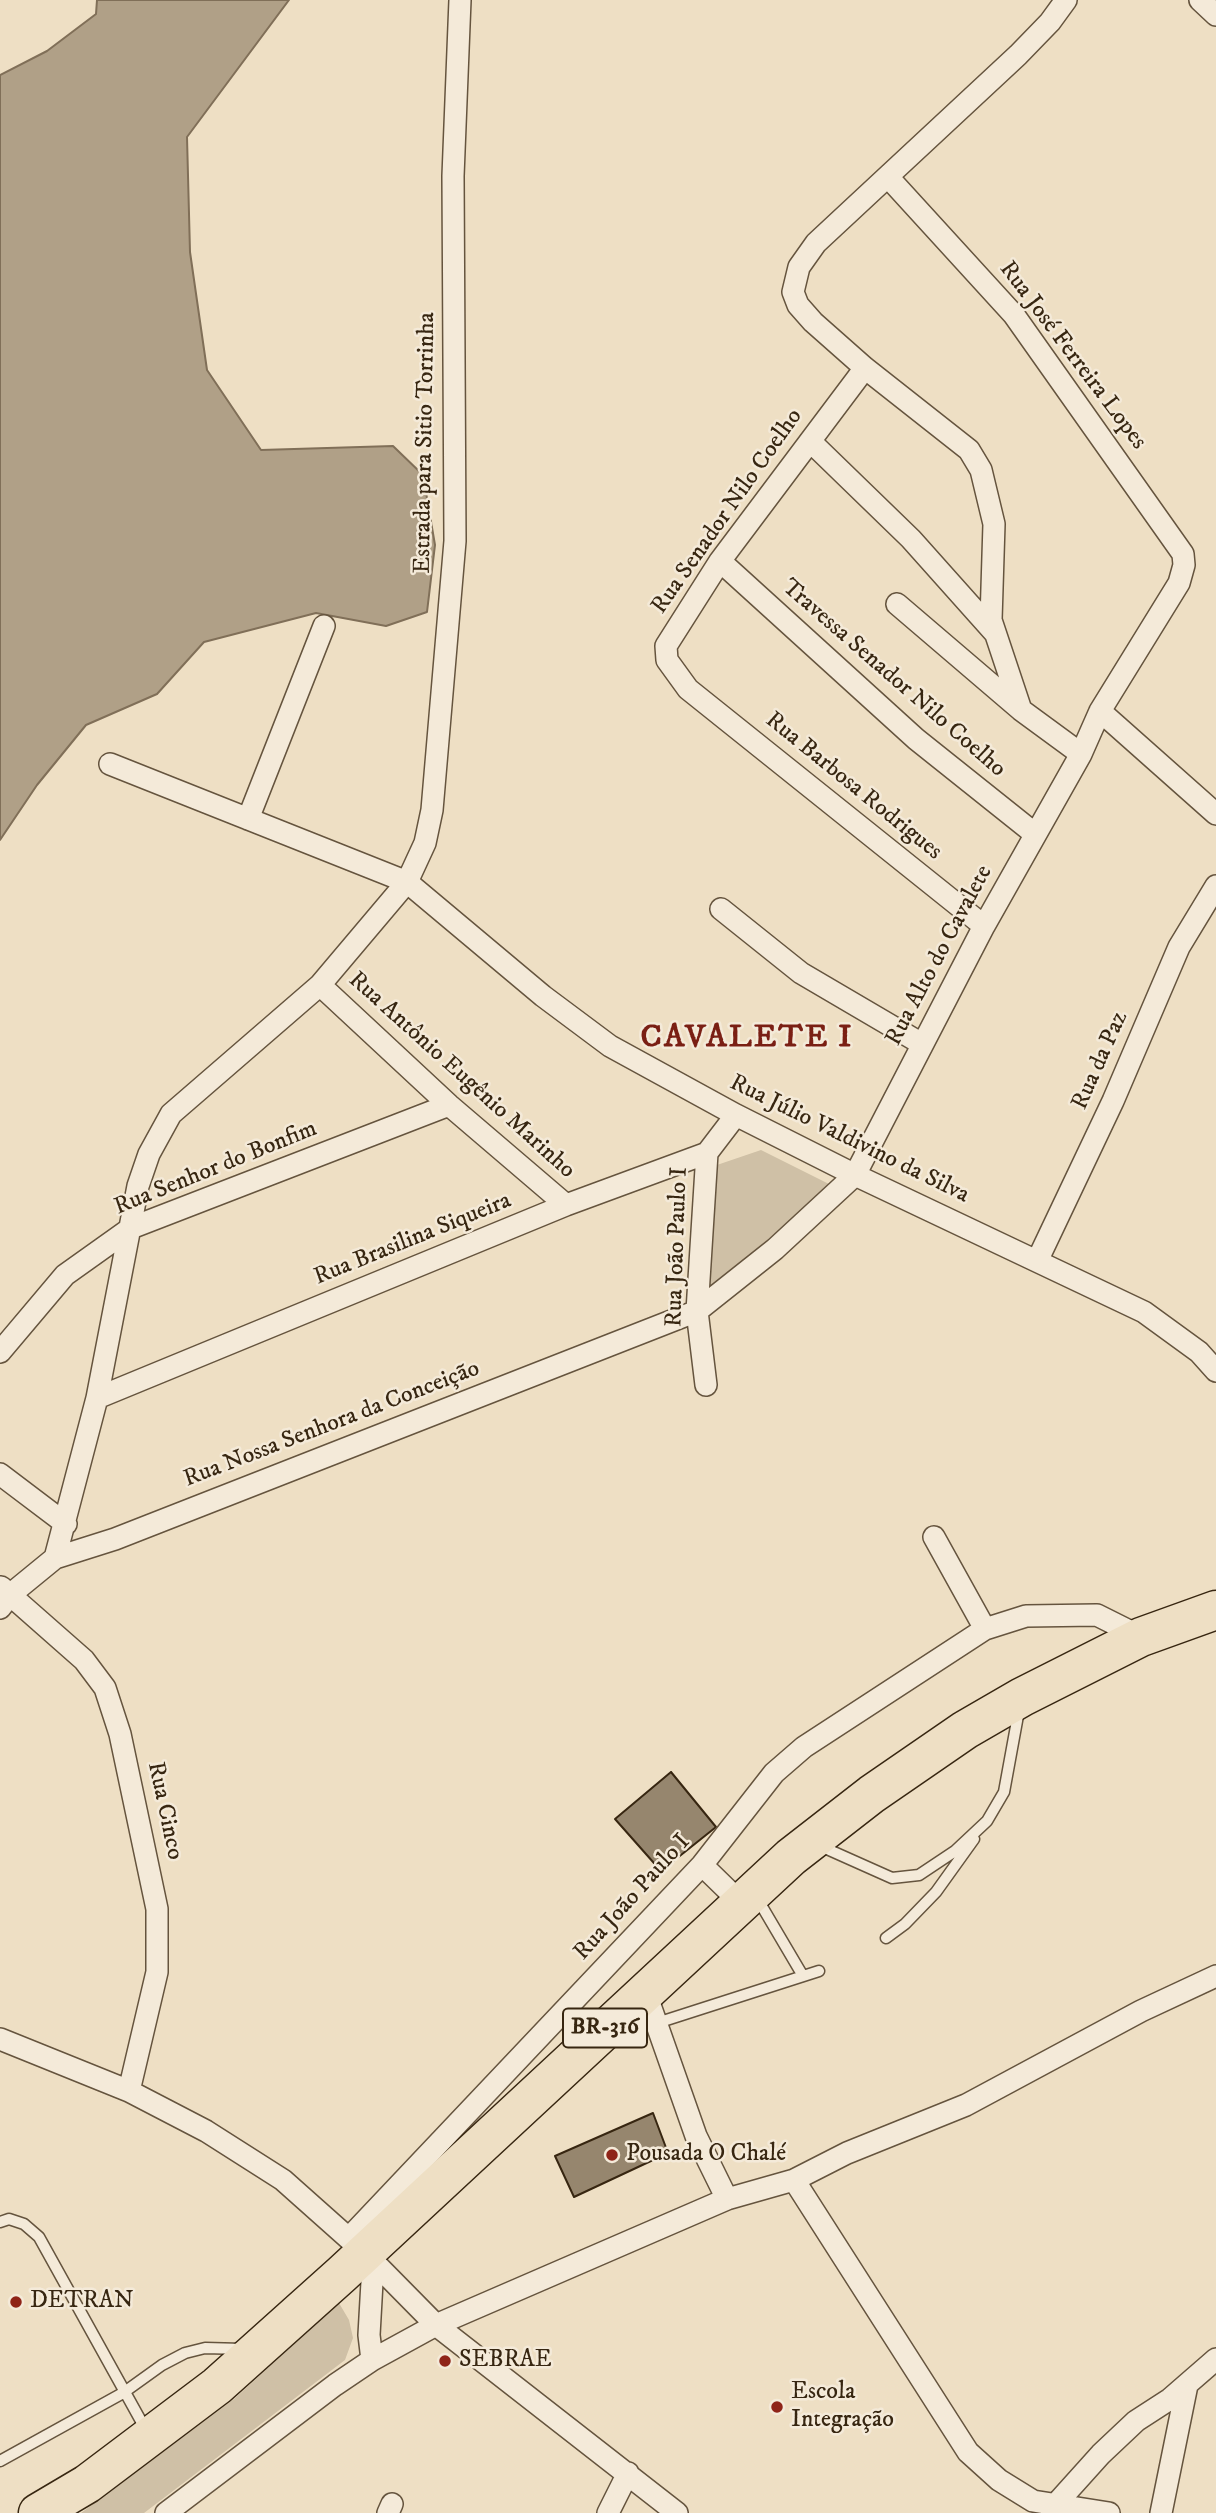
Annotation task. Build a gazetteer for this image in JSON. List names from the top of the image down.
{
  "streets": {
    "highway": ["BR-316"],
    "street": [
      "Rua José Ferreira Lopes",
      "Estrada para Sitio Torrinha",
      "Rua Senador Nilo Coelho",
      "Travessa Senador Nilo Coelho",
      "Rua Barbosa Rodrigues",
      "Rua Alto do Cavalete",
      "Rua da Paz",
      "Rua Antônio Eugênio Marinho",
      "Rua Júlio Valdivino da Silva",
      "Rua Senhor do Bonfim",
      "Rua Brasilina Siqueira",
      "Rua João Paulo I",
      "Rua Nossa Senhora da Conceição",
      "Rua Cinco"
    ]
  },
  "crossings": [
    ["Rua José Ferreira Lopes", "Rua Alto do Cavalete"],
    ["Estrada para Sitio Torrinha", "Rua Antônio Eugênio Marinho"],
    ["Estrada para Sitio Torrinha", "Rua Júlio Valdivino da Silva"],
    ["Estrada para Sitio Torrinha", "Rua Senhor do Bonfim"],
    ["Estrada para Sitio Torrinha", "Rua Brasilina Siqueira"],
    ["Estrada para Sitio Torrinha", "Rua Nossa Senhora da Conceição"],
    ["Rua Senador Nilo Coelho", "Travessa Senador Nilo Coelho"],
    ["Rua Senador Nilo Coelho", "Rua Barbosa Rodrigues"],
    ["Travessa Senador Nilo Coelho", "Rua Alto do Cavalete"],
    ["Rua Barbosa Rodrigues", "Rua Alto do Cavalete"],
    ["Rua Alto do Cavalete", "Rua Júlio Valdivino da Silva"],
    ["Rua Alto do Cavalete", "Rua João Paulo I"],
    ["Rua Alto do Cavalete", "Rua Nossa Senhora da Conceição"],
    ["Rua da Paz", "Rua Júlio Valdivino da Silva"],
    ["Rua Antônio Eugênio Marinho", "Rua Senhor do Bonfim"],
    ["Rua Antônio Eugênio Marinho", "Rua Brasilina Siqueira"],
    ["Rua Brasilina Siqueira", "Rua João Paulo I"],
    ["Rua João Paulo I", "Rua Nossa Senhora da Conceição"],
    ["Rua João Paulo I", "BR-316"],
    ["Rua Nossa Senhora da Conceição", "Rua Cinco"]
  ],
  "districts": ["CAVALETE I"],
  "places": [
    "Pousada O Chalé",
    "DETRAN",
    "SEBRAE",
    "Escola Integração"
  ]
}
